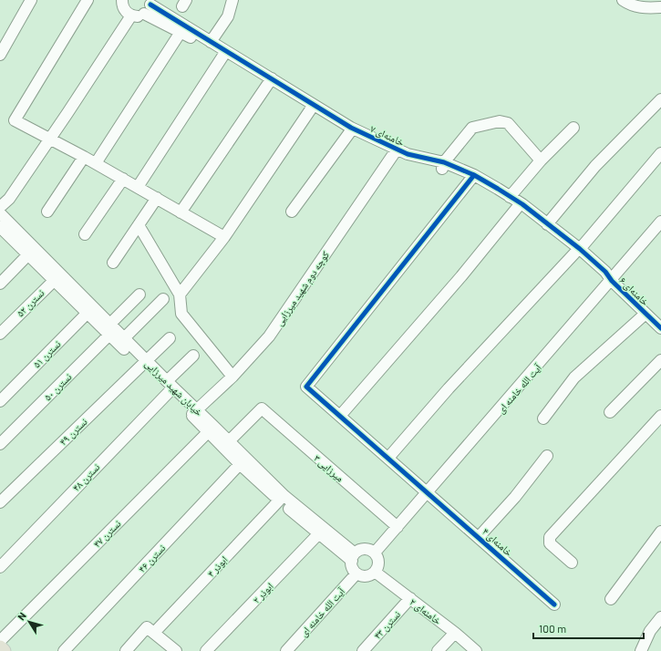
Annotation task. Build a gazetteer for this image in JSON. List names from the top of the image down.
{
  "streets": {
    "street": [
      "خامنه‌ای ۷",
      "کوچه دوم شهید میرزایی",
      "خامنه‌ای ۶",
      "نسترن ۵۲",
      "نسترن ۵۱",
      "نسترن ۵۰",
      "خیابان شهید میرزایی",
      "آیت الله خامنه ای",
      "نسترن ۴۹",
      "میرزایی ۳",
      "نسترن ۴۸",
      "نسترن ۴۷",
      "خامنه‌ای ۴",
      "نسترن ۴۶",
      "ابوذر ۴",
      "ابوذر ۲",
      "خامنه‌ای ۲",
      "نسترن ۴۳"
    ]
  },
  "crossings": [
    ["خامنه‌ای ۷", "کوچه دوم شهید میرزایی"],
    ["خامنه‌ای ۷", "خامنه‌ای ۶"],
    ["خامنه‌ای ۷", "آیت الله خامنه ای"],
    ["خامنه‌ای ۷", "خامنه‌ای ۴"],
    ["کوچه دوم شهید میرزایی", "خیابان شهید میرزایی"],
    ["خامنه‌ای ۶", "آیت الله خامنه ای"],
    ["نسترن ۵۲", "خیابان شهید میرزایی"],
    ["نسترن ۵۱", "خیابان شهید میرزایی"],
    ["نسترن ۵۰", "خیابان شهید میرزایی"],
    ["خیابان شهید میرزایی", "آیت الله خامنه ای"],
    ["خیابان شهید میرزایی", "نسترن ۴۹"],
    ["خیابان شهید میرزایی", "میرزایی ۳"],
    ["خیابان شهید میرزایی", "نسترن ۴۸"],
    ["خیابان شهید میرزایی", "نسترن ۴۷"],
    ["خیابان شهید میرزایی", "نسترن ۴۶"],
    ["خیابان شهید میرزایی", "ابوذر ۴"],
    ["خیابان شهید میرزایی", "ابوذر ۲"],
    ["خیابان شهید میرزایی", "خامنه‌ای ۲"],
    ["آیت الله خامنه ای", "میرزایی ۳"],
    ["آیت الله خامنه ای", "خامنه‌ای ۴"],
    ["آیت الله خامنه ای", "خامنه‌ای ۲"],
    ["خامنه‌ای ۲", "نسترن ۴۳"]
  ],
  "scale_bar": "100 m",
  "north": "top left"
}
